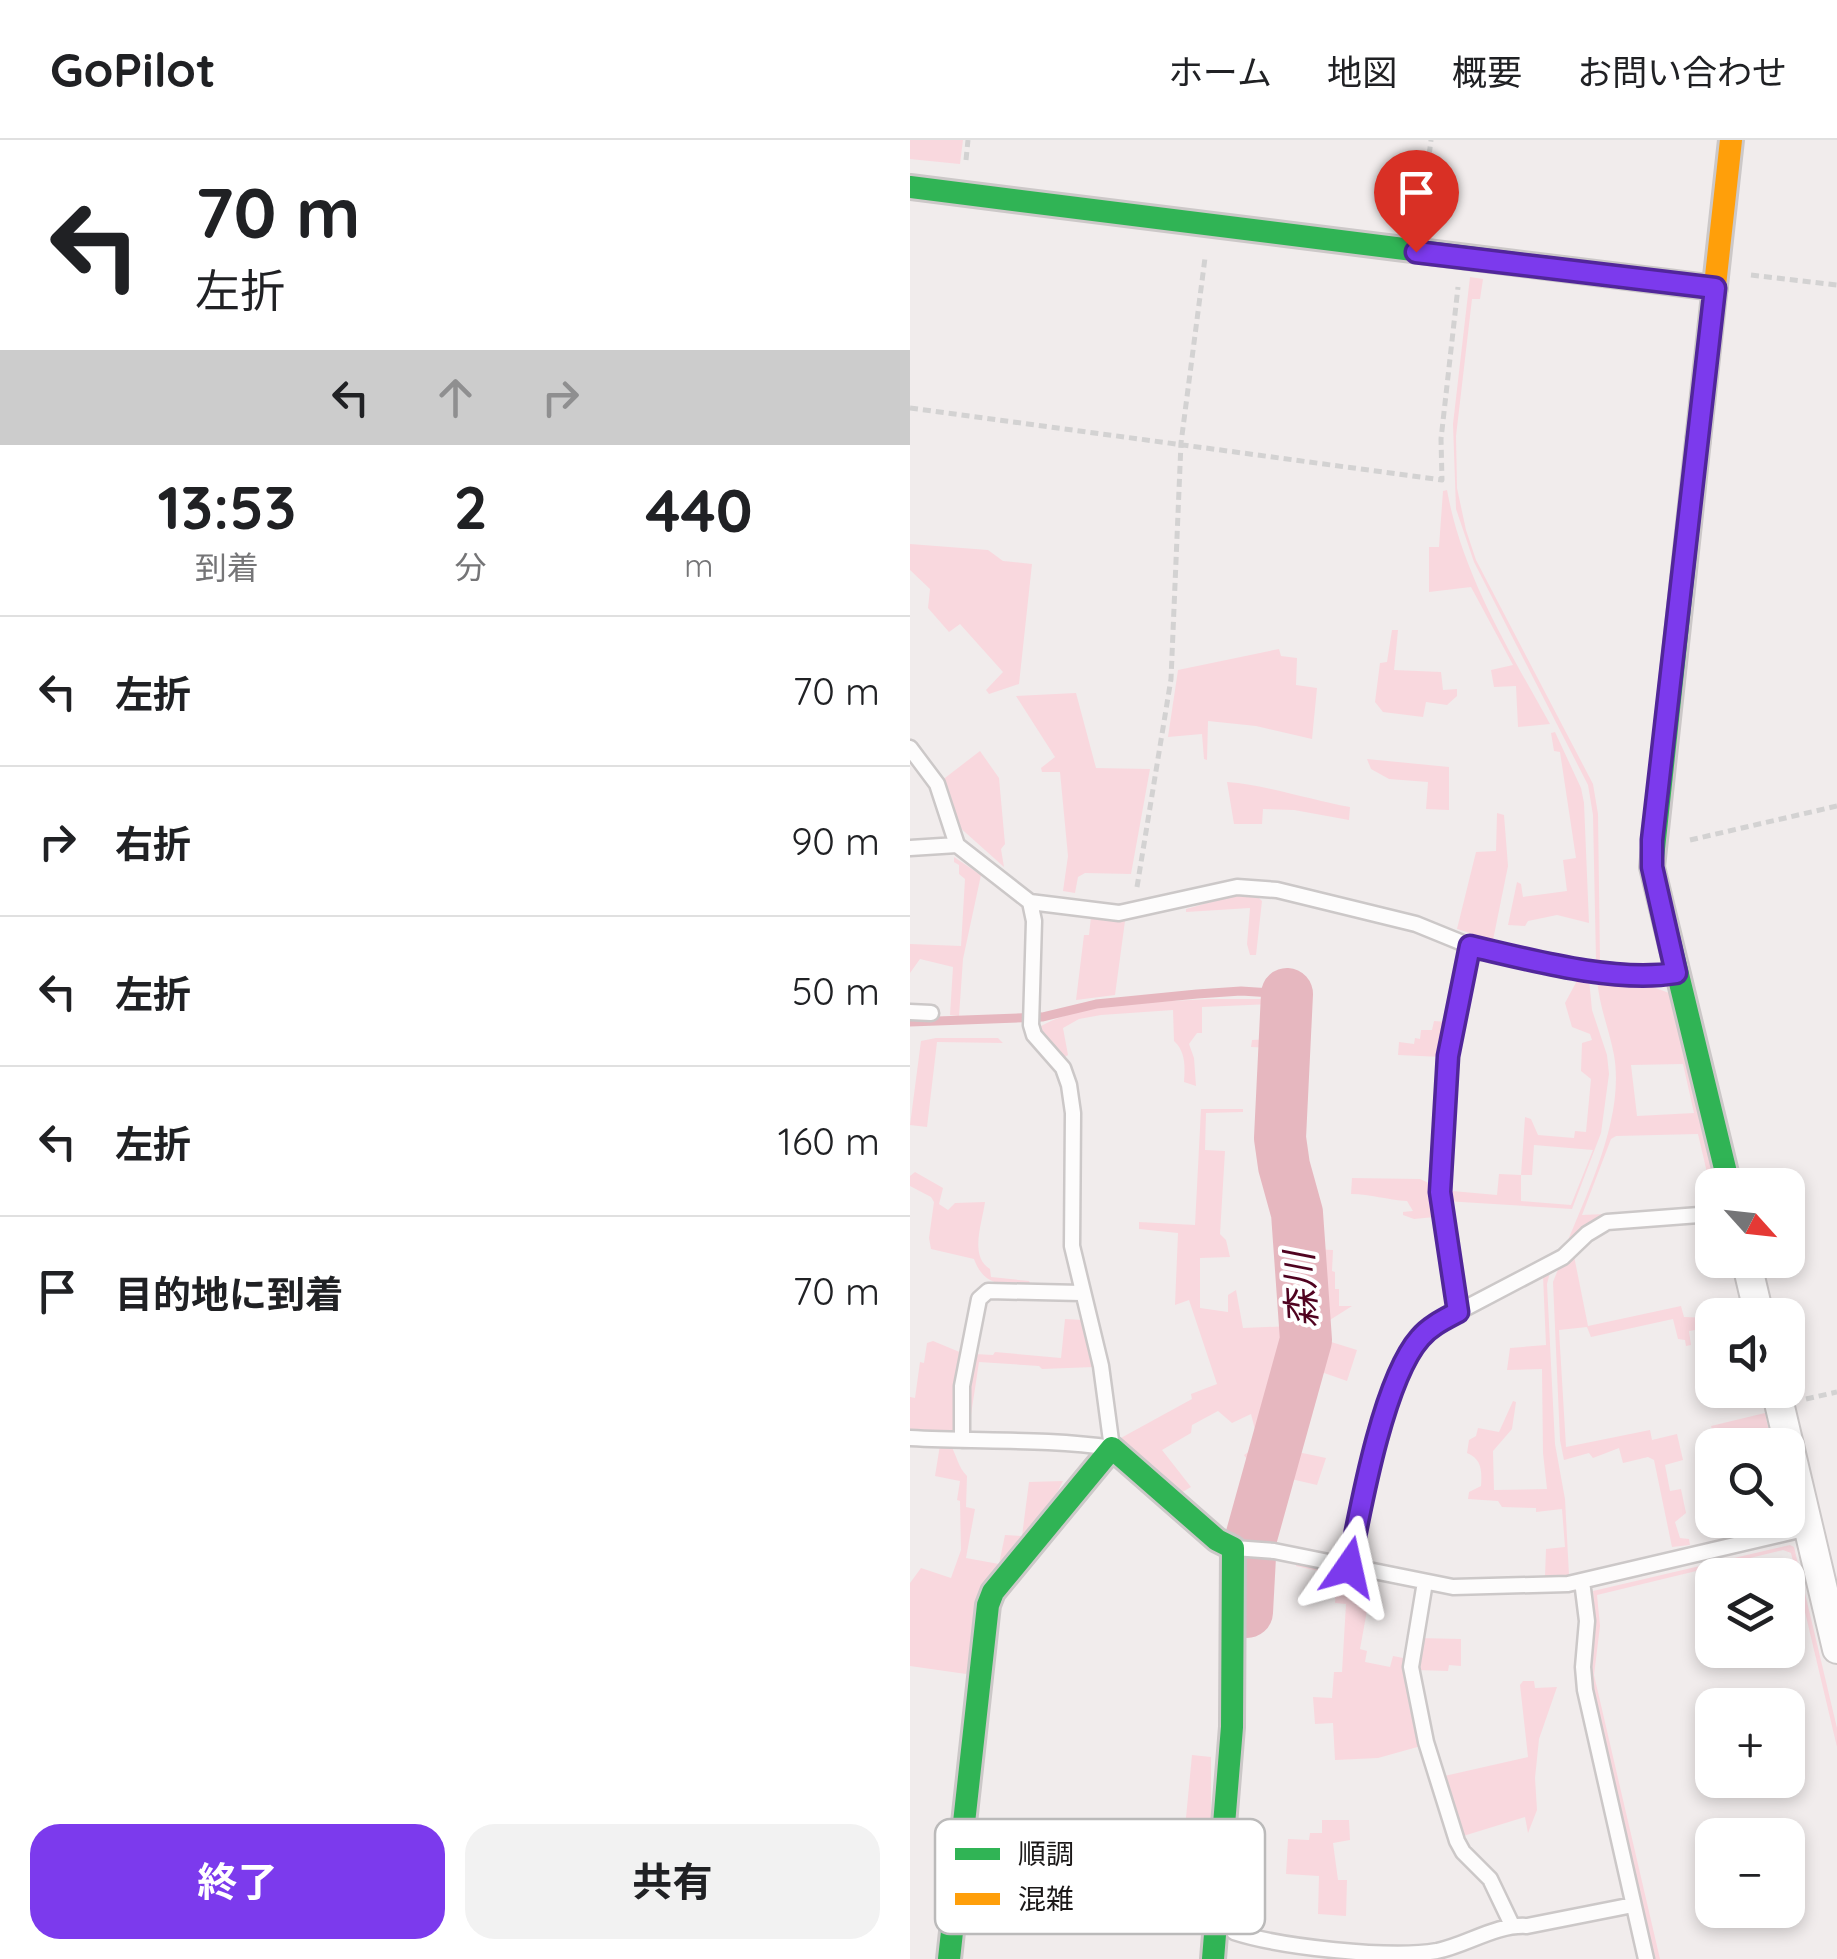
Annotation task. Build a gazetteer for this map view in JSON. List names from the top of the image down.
{
  "water": ["森川"],
  "legend": ["順調", "混雑"],
  "north": "bottom right",
  "page": {
    "header": "GoPilot",
    "nav": [
      "ホーム",
      "地図",
      "概要",
      "お問い合わせ"
    ],
    "turn": ["70 m", "左折"],
    "eta": [
      "13:53",
      "到着",
      "2",
      "分",
      "440",
      "m"
    ],
    "list": [
      {
        "name": "左折",
        "value": "70 m"
      },
      {
        "name": "右折",
        "value": "90 m"
      },
      {
        "name": "左折",
        "value": "50 m"
      },
      {
        "name": "左折",
        "value": "160 m"
      },
      {
        "name": "目的地に到着",
        "value": "70 m"
      }
    ],
    "map_buttons": ["+", "−"],
    "buttons": ["終了", "共有"]
  }
}
